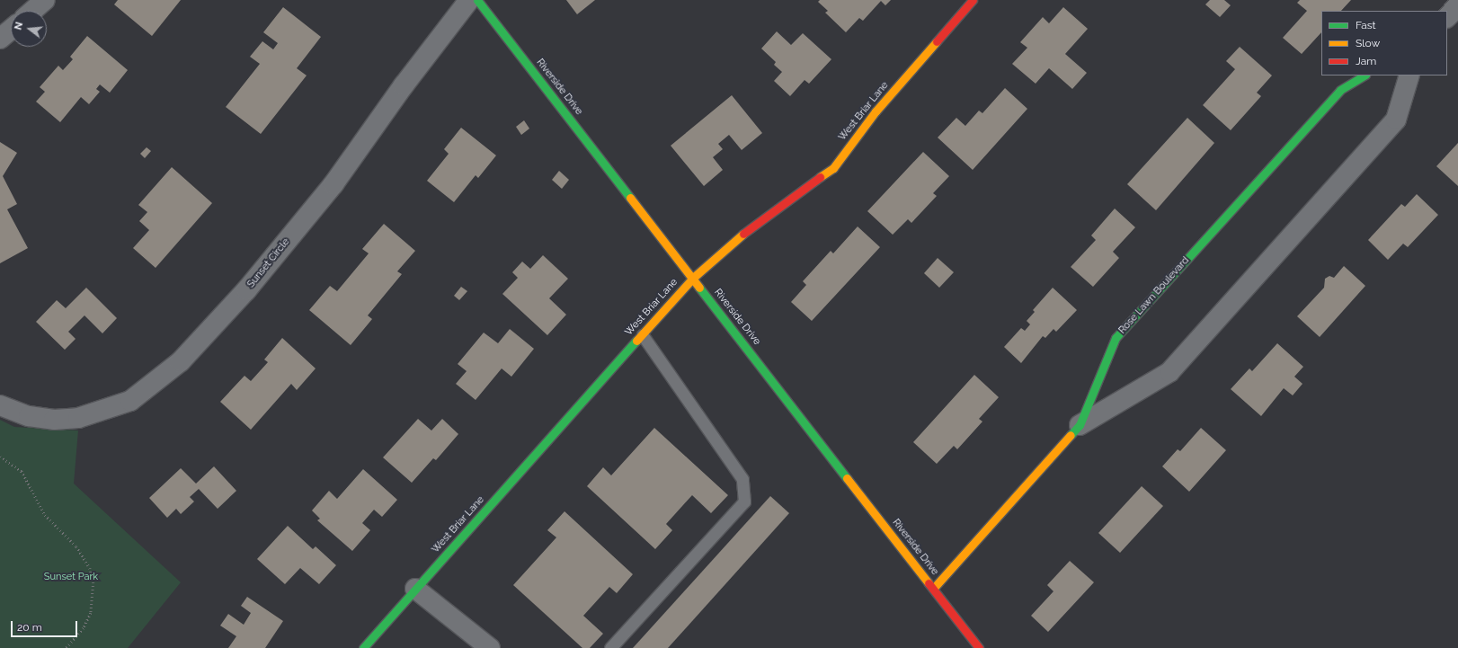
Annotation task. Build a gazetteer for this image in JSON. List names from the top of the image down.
{
  "streets": {
    "street": [
      "Riverside Drive",
      "West Briar Lane",
      "Sunset Circle",
      "Rose Lawn Boulevard"
    ]
  },
  "crossings": [
    ["Riverside Drive", "West Briar Lane"],
    ["Riverside Drive", "Rose Lawn Boulevard"]
  ],
  "parks": ["Sunset Park"],
  "legend": ["Fast", "Slow", "Jam"],
  "scale_bar": "20 m",
  "north": "left"
}
